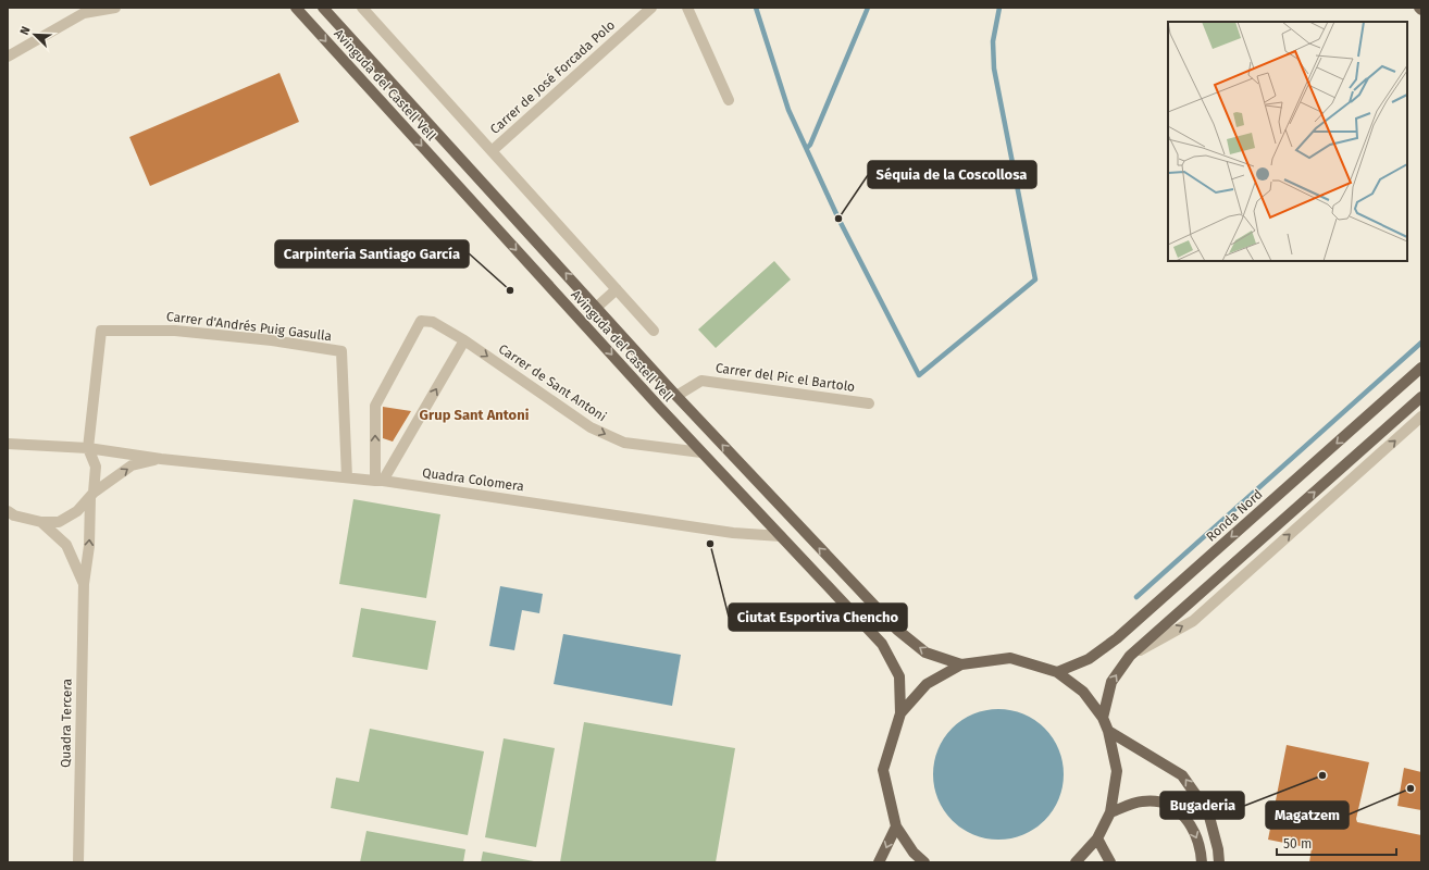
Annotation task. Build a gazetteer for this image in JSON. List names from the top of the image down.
{
  "streets": {
    "main road": ["Avinguda del Castell Vell", "Ronda Nord"],
    "street": [
      "Carrer de José Forcada Polo",
      "Carrer d'Andrés Puig Gasulla",
      "Carrer del Pic el Bartolo",
      "Carrer de Sant Antoni",
      "Quadra Colomera",
      "Quadra Tercera"
    ]
  },
  "crossings": [
    ["Avinguda del Castell Vell", "Carrer del Pic el Bartolo"],
    ["Avinguda del Castell Vell", "Carrer de Sant Antoni"],
    ["Avinguda del Castell Vell", "Quadra Colomera"],
    ["Carrer d'Andrés Puig Gasulla", "Quadra Colomera"],
    ["Carrer de Sant Antoni", "Quadra Colomera"],
    ["Quadra Colomera", "Quadra Tercera"]
  ],
  "districts": ["Grup Sant Antoni"],
  "places": [
    "Séquia de la Coscollosa",
    "Carpintería Santiago García",
    "Ciutat Esportiva Chencho",
    "Bugaderia",
    "Magatzem"
  ],
  "scale_bar": "50 m",
  "north": "top left"
}
